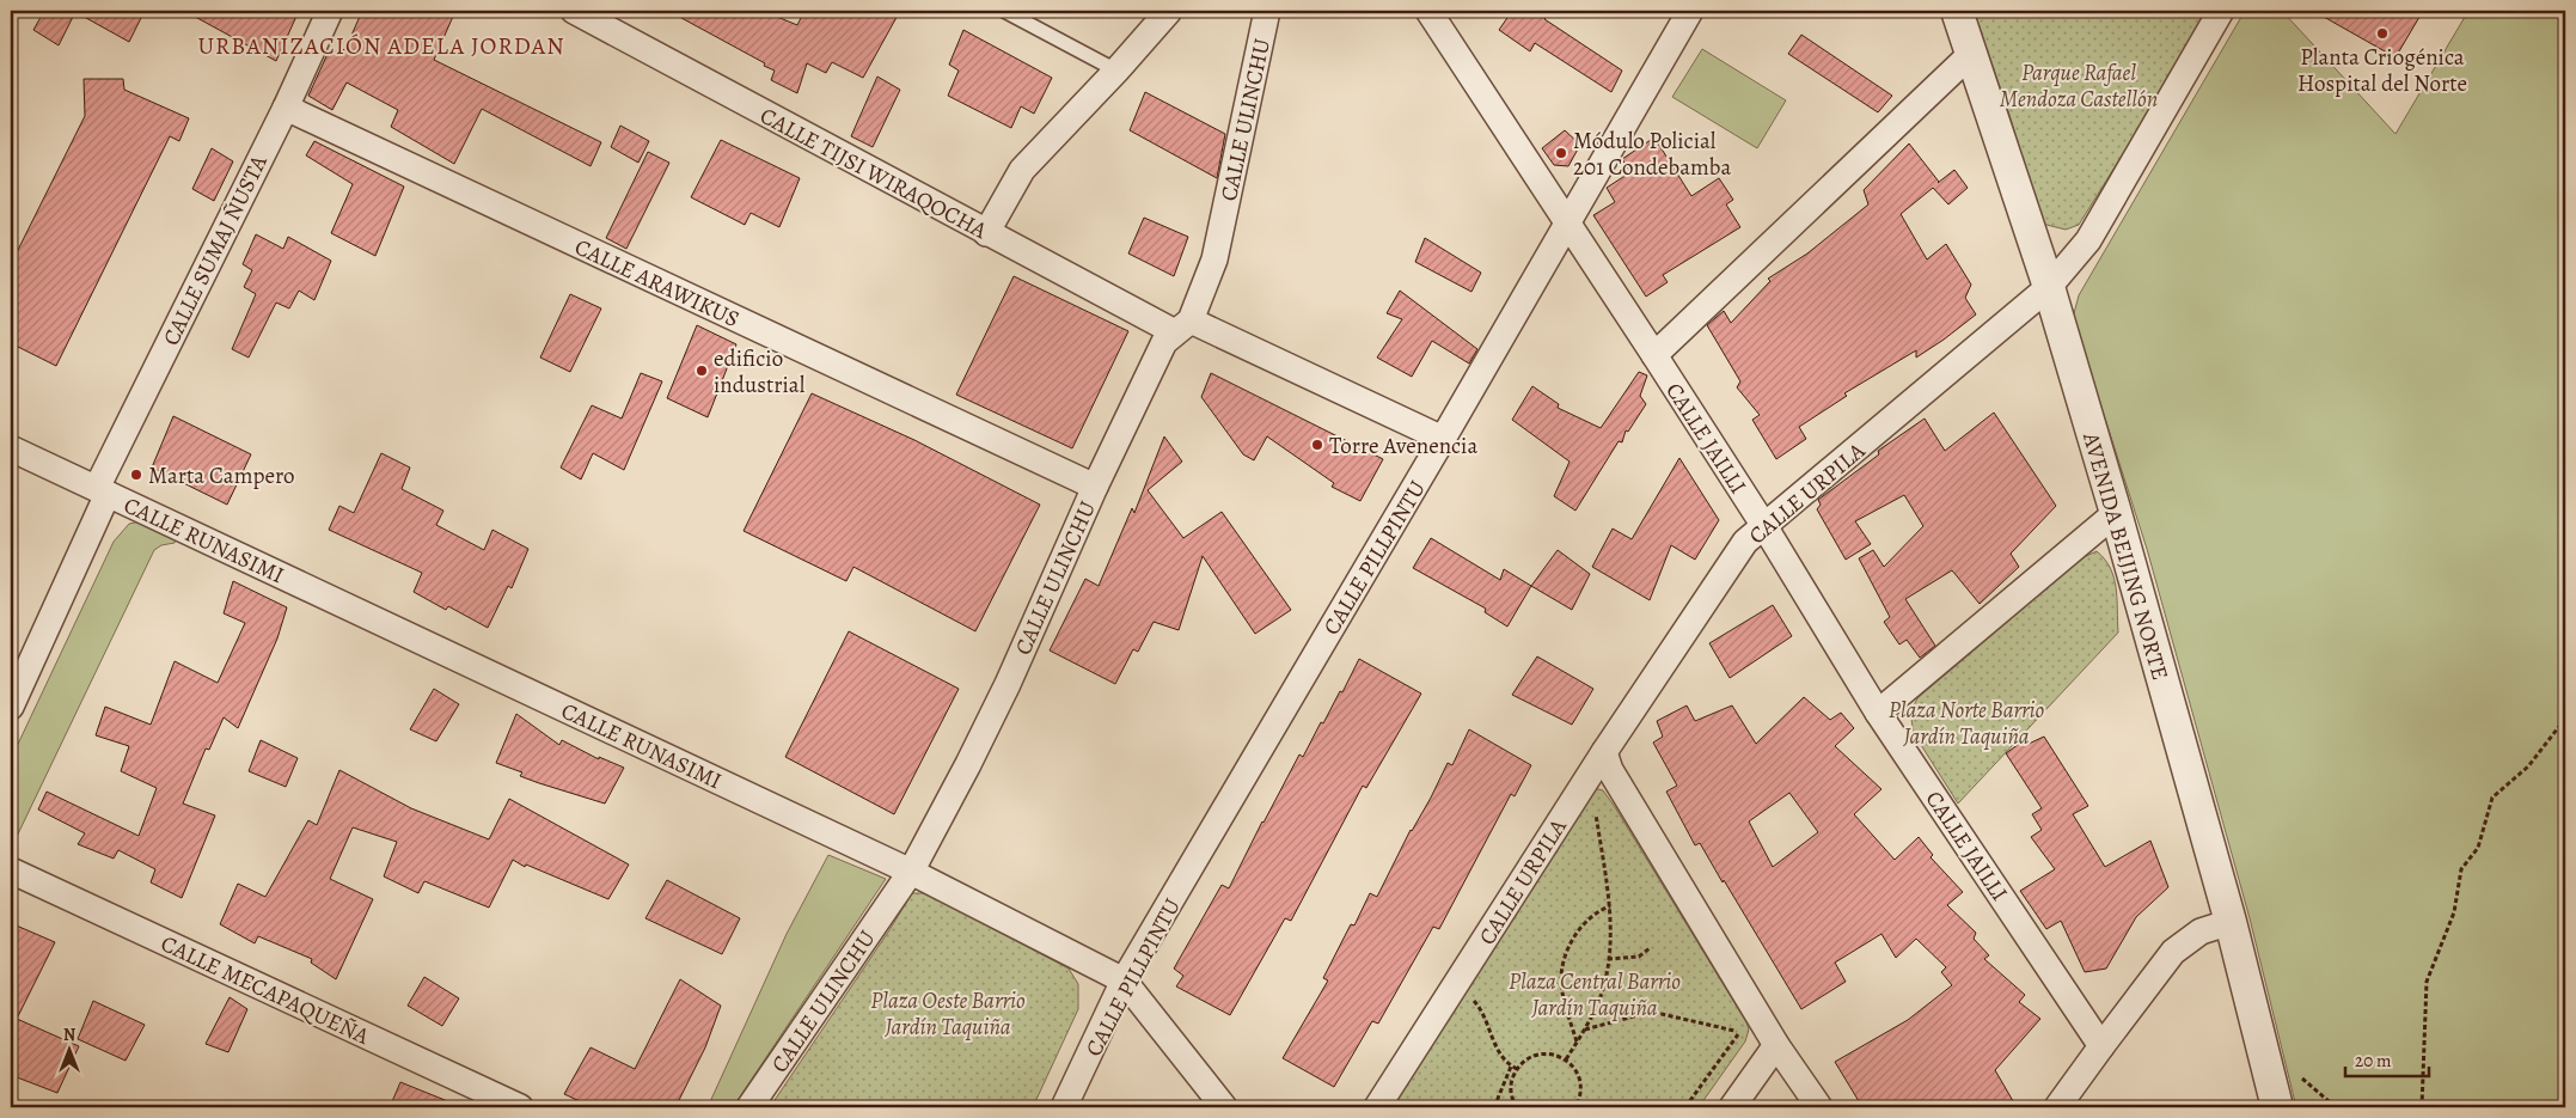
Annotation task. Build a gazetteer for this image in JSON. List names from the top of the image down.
{
  "streets": {
    "street": [
      "CALLE ULINCHU",
      "CALLE TIJSI WIRAQOCHA",
      "CALLE SUMAJ ÑUSTA",
      "CALLE ARAWIKUS",
      "CALLE JAILLI",
      "CALLE URPILA",
      "CALLE RUNASIMI",
      "AVENIDA BEIJING NORTE",
      "CALLE PILLPINTU",
      "CALLE MECAPAQUEÑA"
    ]
  },
  "crossings": [
    ["CALLE ULINCHU", "CALLE TIJSI WIRAQOCHA"],
    ["CALLE ULINCHU", "CALLE ARAWIKUS"],
    ["CALLE ULINCHU", "CALLE RUNASIMI"],
    ["CALLE TIJSI WIRAQOCHA", "CALLE PILLPINTU"],
    ["CALLE SUMAJ ÑUSTA", "CALLE ARAWIKUS"],
    ["CALLE SUMAJ ÑUSTA", "CALLE RUNASIMI"],
    ["CALLE JAILLI", "CALLE URPILA"],
    ["CALLE JAILLI", "CALLE PILLPINTU"],
    ["CALLE URPILA", "AVENIDA BEIJING NORTE"],
    ["CALLE RUNASIMI", "CALLE PILLPINTU"]
  ],
  "districts": ["URBANIZACIÓN ADELA JORDAN"],
  "parks": [
    "Parque Rafael Mendoza Castellón",
    "Plaza Norte Barrio Jardín Taquiña",
    "Plaza Central Barrio Jardín Taquiña",
    "Plaza Oeste Barrio Jardín Taquiña"
  ],
  "places": [
    "Planta Criogénica Hospital del Norte",
    "Módulo Policial 201 Condebamba",
    "edificio industrial",
    "Torre Avenencia",
    "Marta Campero"
  ],
  "scale_bar": "20 m",
  "north": "top"
}
